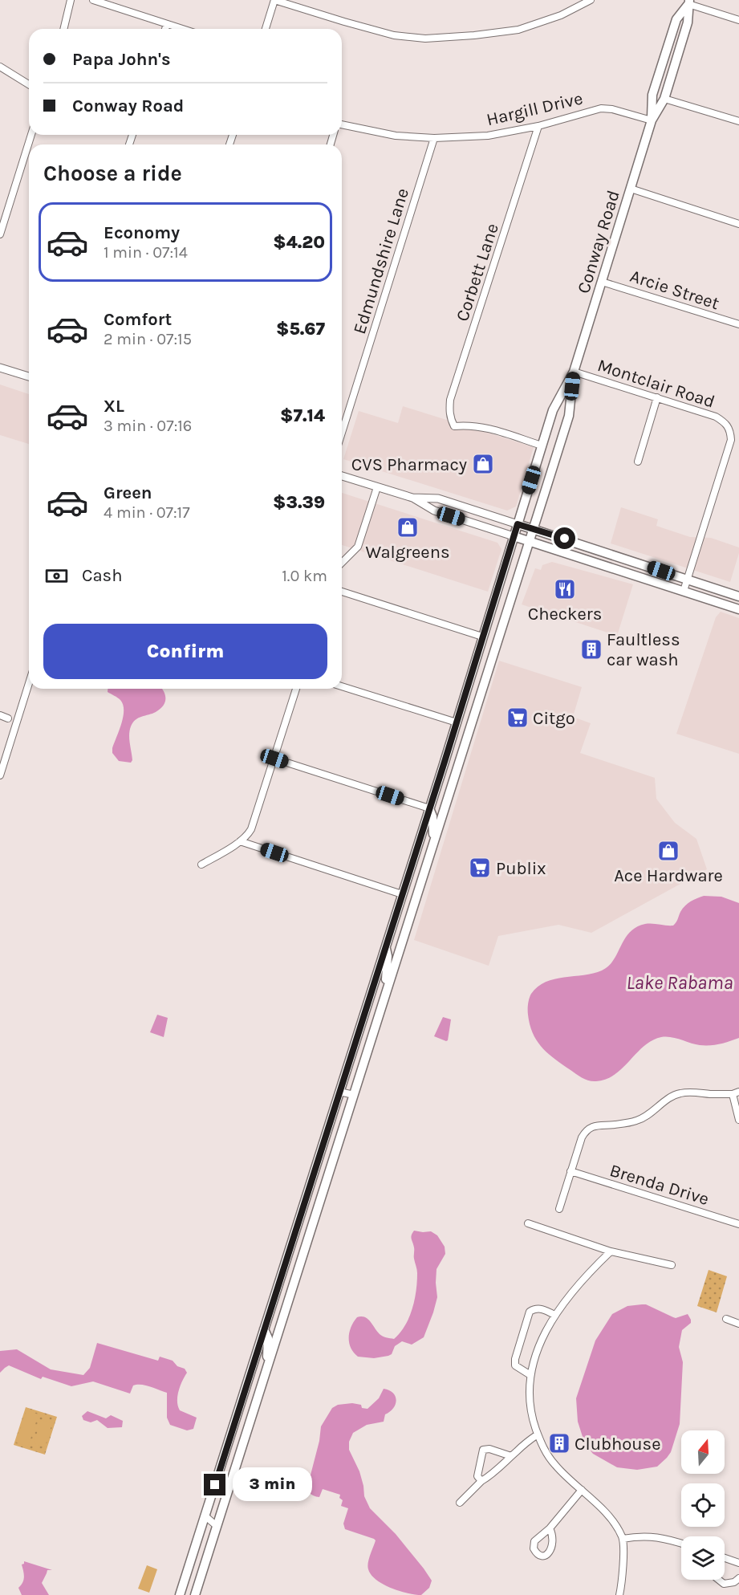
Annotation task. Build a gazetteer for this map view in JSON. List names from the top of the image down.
{
  "streets": {
    "main road": ["Conway Road"],
    "street": [
      "Hargill Drive",
      "Edmundshire Lane",
      "Corbett Lane",
      "Arcie Street",
      "Montclair Road",
      "Brenda Drive"
    ]
  },
  "crossings": [
    ["Hargill Drive", "Conway Road"],
    ["Hargill Drive", "Edmundshire Lane"],
    ["Hargill Drive", "Corbett Lane"],
    ["Conway Road", "Corbett Lane"],
    ["Conway Road", "Arcie Street"],
    ["Conway Road", "Montclair Road"]
  ],
  "water": ["Lake Rabama"],
  "places": {
    "shop": ["CVS Pharmacy", "Walgreens", "Ace Hardware"],
    "restaurant": ["Checkers"],
    "building": ["Faultless car wash", "Clubhouse"],
    "supermarket": ["Citgo", "Publix"]
  },
  "north": "top",
  "page": {
    "banner": ["Papa John's", "Conway Road"],
    "heading": "Choose a ride",
    "list": [
      {
        "name": "Economy",
        "note": "1 min · 07:14",
        "value": "$4.20"
      },
      {
        "name": "Comfort",
        "note": "2 min · 07:15",
        "value": "$5.67"
      },
      {
        "name": "XL",
        "note": "3 min · 07:16",
        "value": "$7.14"
      },
      {
        "name": "Green",
        "note": "4 min · 07:17",
        "value": "$3.39"
      }
    ],
    "pay": ["Cash", "1.0 km"],
    "buttons": "Confirm",
    "bubble": "3 min"
  }
}
